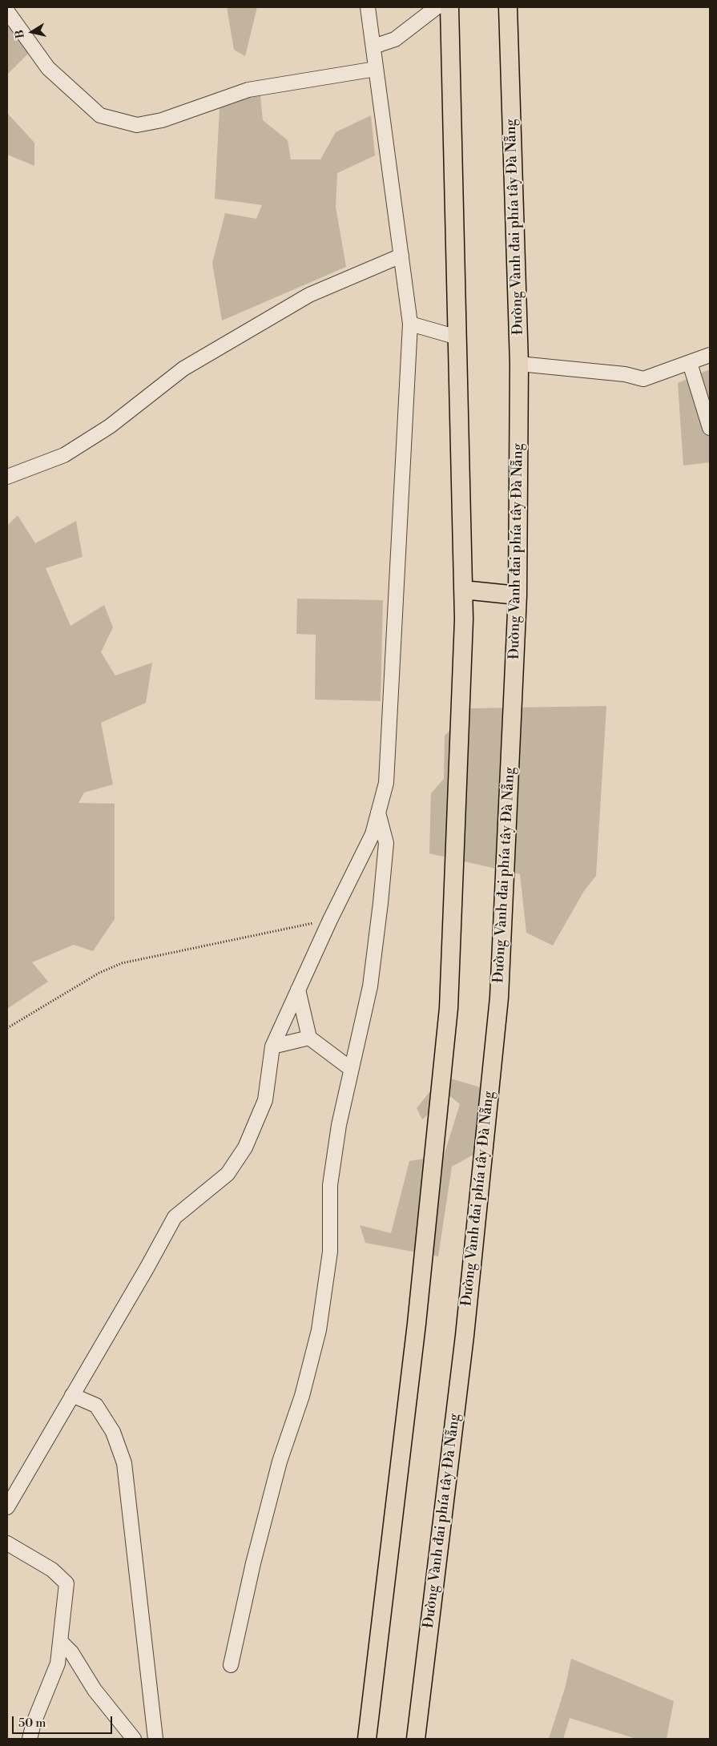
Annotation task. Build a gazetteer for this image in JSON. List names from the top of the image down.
{
  "streets": {
    "main road": ["Đường Vành đai phía tây Đà Nẵng"]
  },
  "scale_bar": "50 m",
  "north": "left"
}
